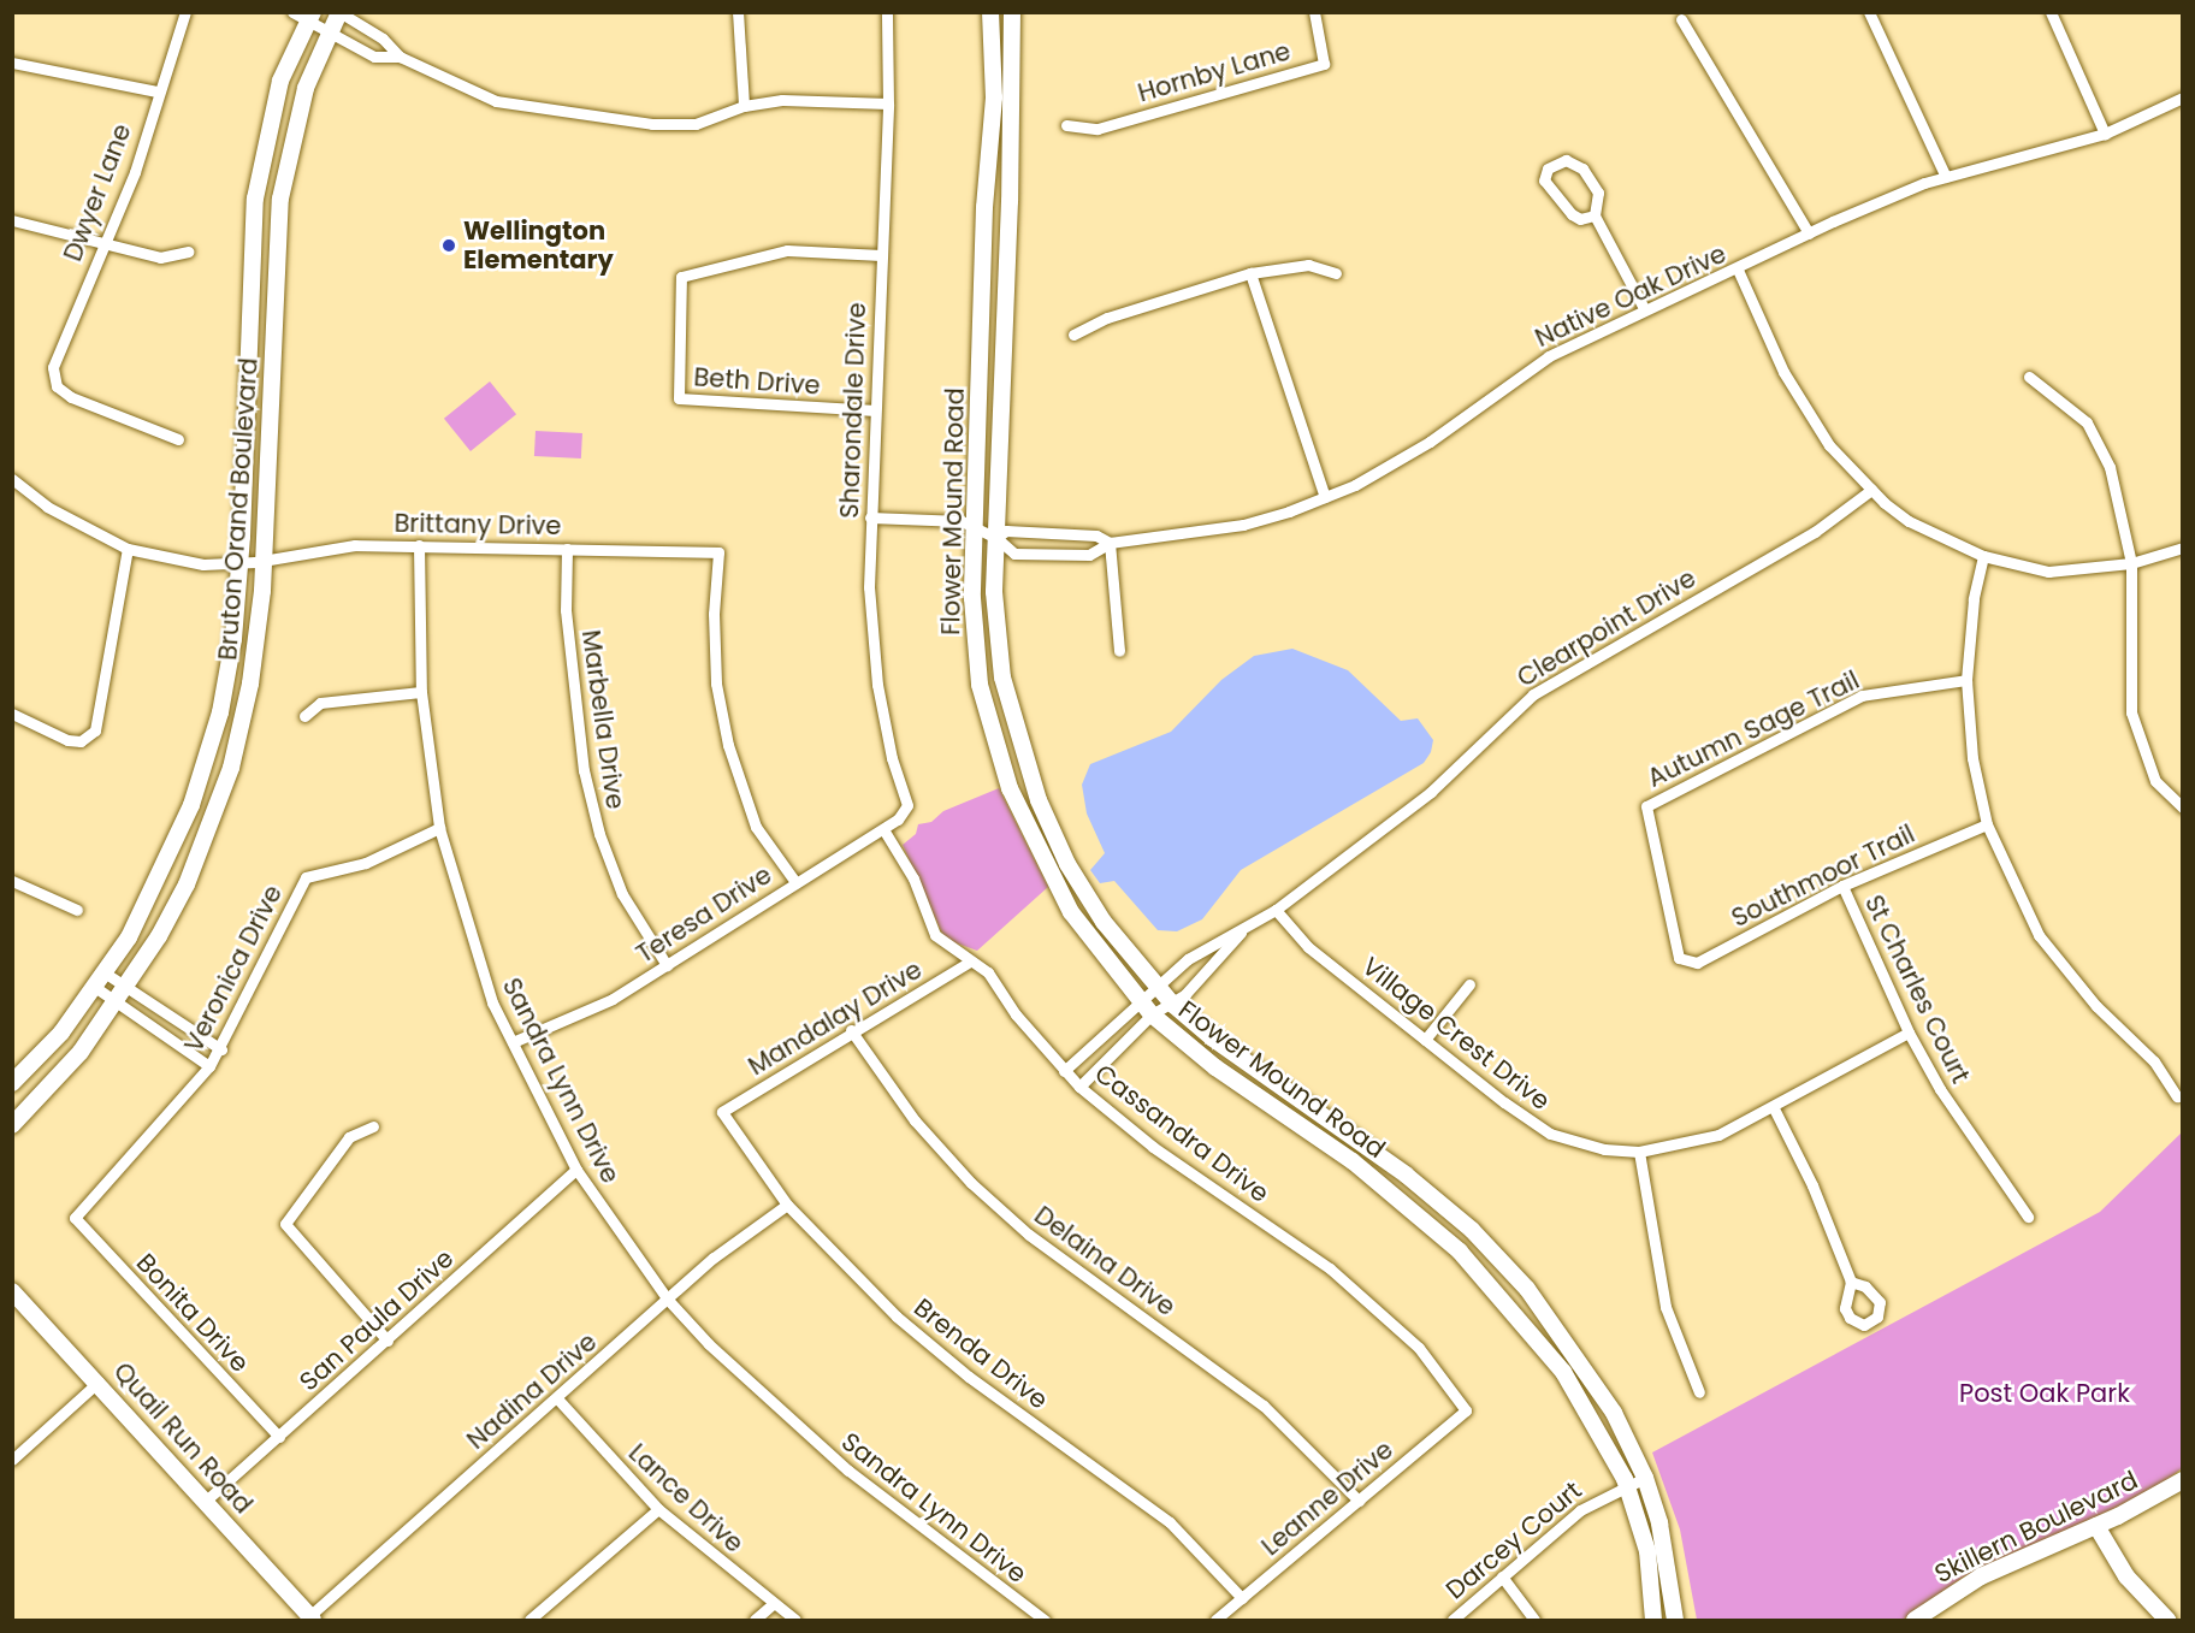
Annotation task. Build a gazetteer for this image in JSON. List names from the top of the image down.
{
  "streets": {
    "main road": [
      "Bruton Orand Boulevard",
      "Flower Mound Road",
      "Quail Run Road",
      "Skillern Boulevard"
    ],
    "street": [
      "Hornby Lane",
      "Dwyer Lane",
      "Native Oak Drive",
      "Beth Drive",
      "Sharondale Drive",
      "Brittany Drive",
      "Clearpoint Drive",
      "Marbella Drive",
      "Autumn Sage Trail",
      "Southmoor Trail",
      "Teresa Drive",
      "Veronica Drive",
      "St Charles Court",
      "Mandalay Drive",
      "Village Crest Drive",
      "Sandra Lynn Drive",
      "Cassandra Drive",
      "Delaina Drive",
      "Bonita Drive",
      "San Paula Drive",
      "Brenda Drive",
      "Nadina Drive",
      "Lance Drive",
      "Leanne Drive",
      "Darcey Court"
    ]
  },
  "crossings": [
    ["Native Oak Drive", "Sharondale Drive"],
    ["Native Oak Drive", "Flower Mound Road"],
    ["Beth Drive", "Sharondale Drive"],
    ["Sharondale Drive", "Teresa Drive"],
    ["Bruton Orand Boulevard", "Brittany Drive"],
    ["Flower Mound Road", "Clearpoint Drive"],
    ["Flower Mound Road", "Darcey Court"],
    ["Brittany Drive", "Marbella Drive"],
    ["Brittany Drive", "Teresa Drive"],
    ["Brittany Drive", "Sandra Lynn Drive"],
    ["Clearpoint Drive", "Village Crest Drive"],
    ["Clearpoint Drive", "Cassandra Drive"],
    ["Marbella Drive", "Teresa Drive"],
    ["Autumn Sage Trail", "Southmoor Trail"],
    ["Southmoor Trail", "St Charles Court"],
    ["Teresa Drive", "Sandra Lynn Drive"],
    ["Teresa Drive", "Cassandra Drive"],
    ["Veronica Drive", "Sandra Lynn Drive"],
    ["Veronica Drive", "Bonita Drive"],
    ["St Charles Court", "Village Crest Drive"],
    ["Mandalay Drive", "Cassandra Drive"],
    ["Mandalay Drive", "Delaina Drive"],
    ["Mandalay Drive", "Brenda Drive"],
    ["Sandra Lynn Drive", "San Paula Drive"],
    ["Sandra Lynn Drive", "Nadina Drive"],
    ["Cassandra Drive", "Leanne Drive"],
    ["Delaina Drive", "Leanne Drive"],
    ["Bonita Drive", "San Paula Drive"],
    ["San Paula Drive", "Quail Run Road"],
    ["Brenda Drive", "Nadina Drive"],
    ["Brenda Drive", "Leanne Drive"],
    ["Nadina Drive", "Quail Run Road"],
    ["Nadina Drive", "Lance Drive"]
  ],
  "parks": ["Post Oak Park"],
  "places": ["Wellington Elementary"]
}
